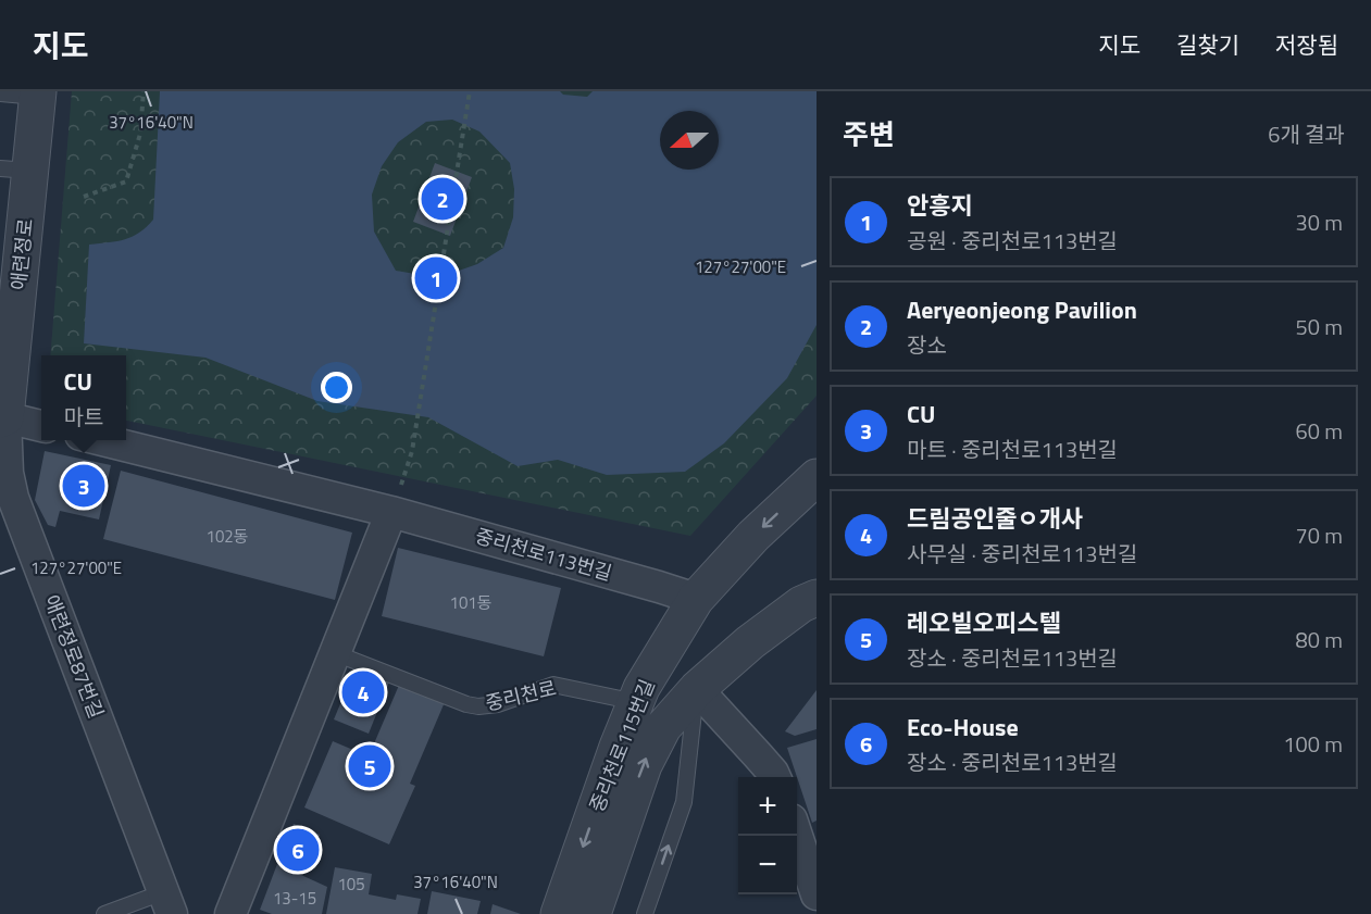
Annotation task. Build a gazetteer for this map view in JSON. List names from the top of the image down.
{
  "streets": {
    "street": [
      "애련정로",
      "중리천로113번길",
      "애련정로87번길",
      "중리천로115번길"
    ],
    "lane": ["중리천로"]
  },
  "crossings": [
    ["애련정로", "애련정로87번길"],
    ["중리천로113번길", "중리천로115번길"],
    ["중리천로", "중리천로115번길"]
  ],
  "house_numbers": [
    "102동",
    "101동",
    "105",
    "13-15"
  ],
  "north": "left",
  "page": {
    "header": "지도",
    "nav": ["지도", "길찾기", "저장됨"],
    "heading": ["주변", "6개 결과"],
    "pins": [
      "2",
      "1",
      "3",
      "4",
      "5",
      "6"
    ],
    "list": [
      {
        "mark": "1",
        "name": "안흥지",
        "note": "공원 · 중리천로113번길",
        "value": "30 m"
      },
      {
        "mark": "2",
        "name": "Aeryeonjeong Pavilion",
        "note": "장소",
        "value": "50 m"
      },
      {
        "mark": "3",
        "name": "CU",
        "note": "마트 · 중리천로113번길",
        "value": "60 m"
      },
      {
        "mark": "4",
        "name": "드림공인줄ㅇ개사",
        "note": "사무실 · 중리천로113번길",
        "value": "70 m"
      },
      {
        "mark": "5",
        "name": "레오빌오피스텔",
        "note": "장소 · 중리천로113번길",
        "value": "80 m"
      },
      {
        "mark": "6",
        "name": "Eco-House",
        "note": "장소 · 중리천로113번길",
        "value": "100 m"
      }
    ],
    "popup": ["CU", "마트"],
    "map_buttons": ["+", "−"]
  },
  "coordinates": ["37°16'40\"N", "127°27'00\"E"]
}
